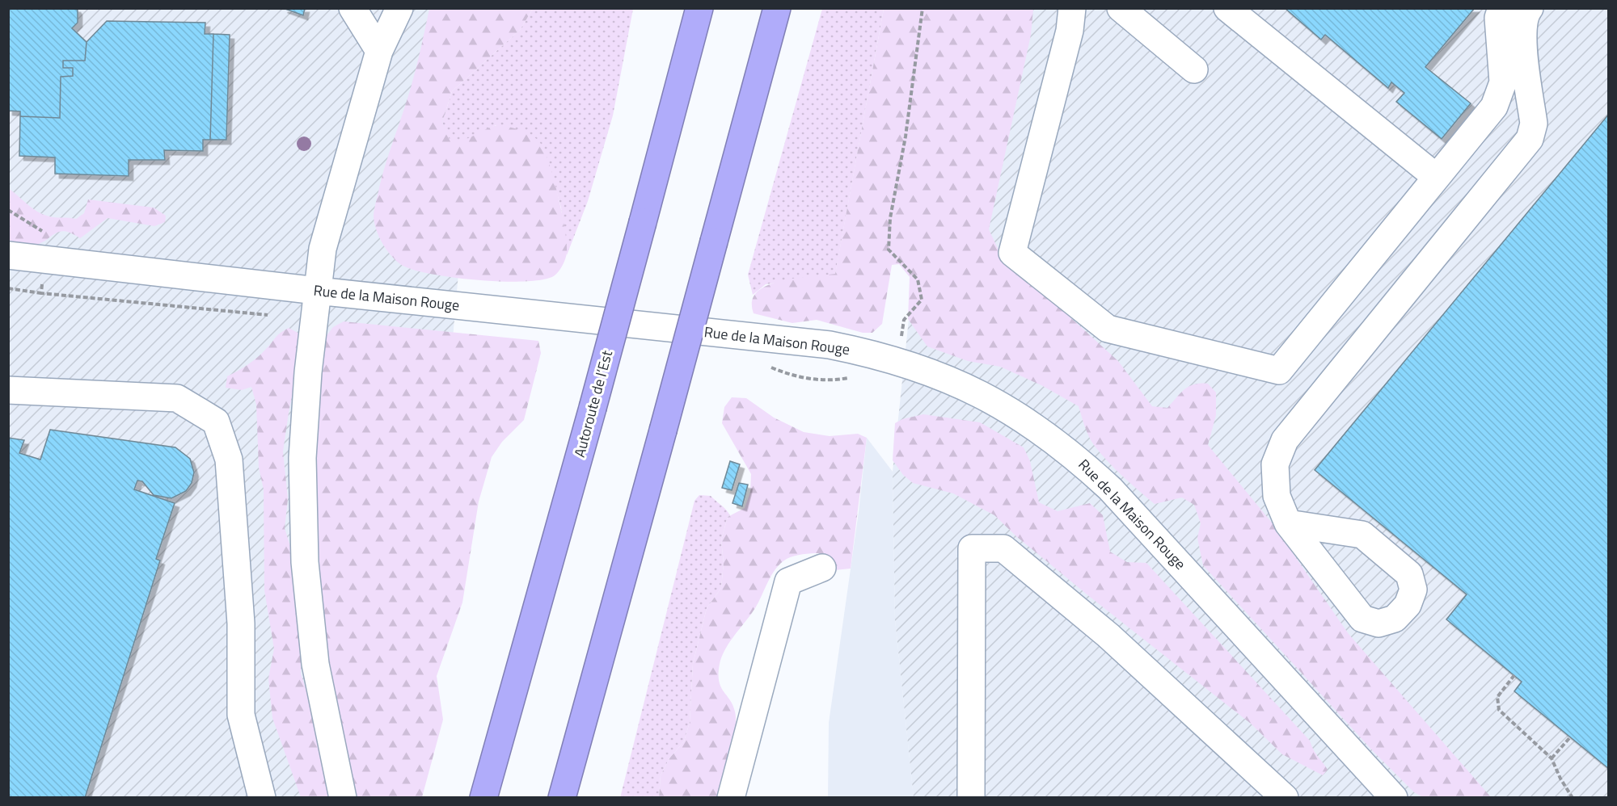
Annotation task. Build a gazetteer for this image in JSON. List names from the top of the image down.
{
  "streets": {
    "highway": ["Autoroute de l’Est"],
    "street": ["Rue de la Maison Rouge"]
  }
}
